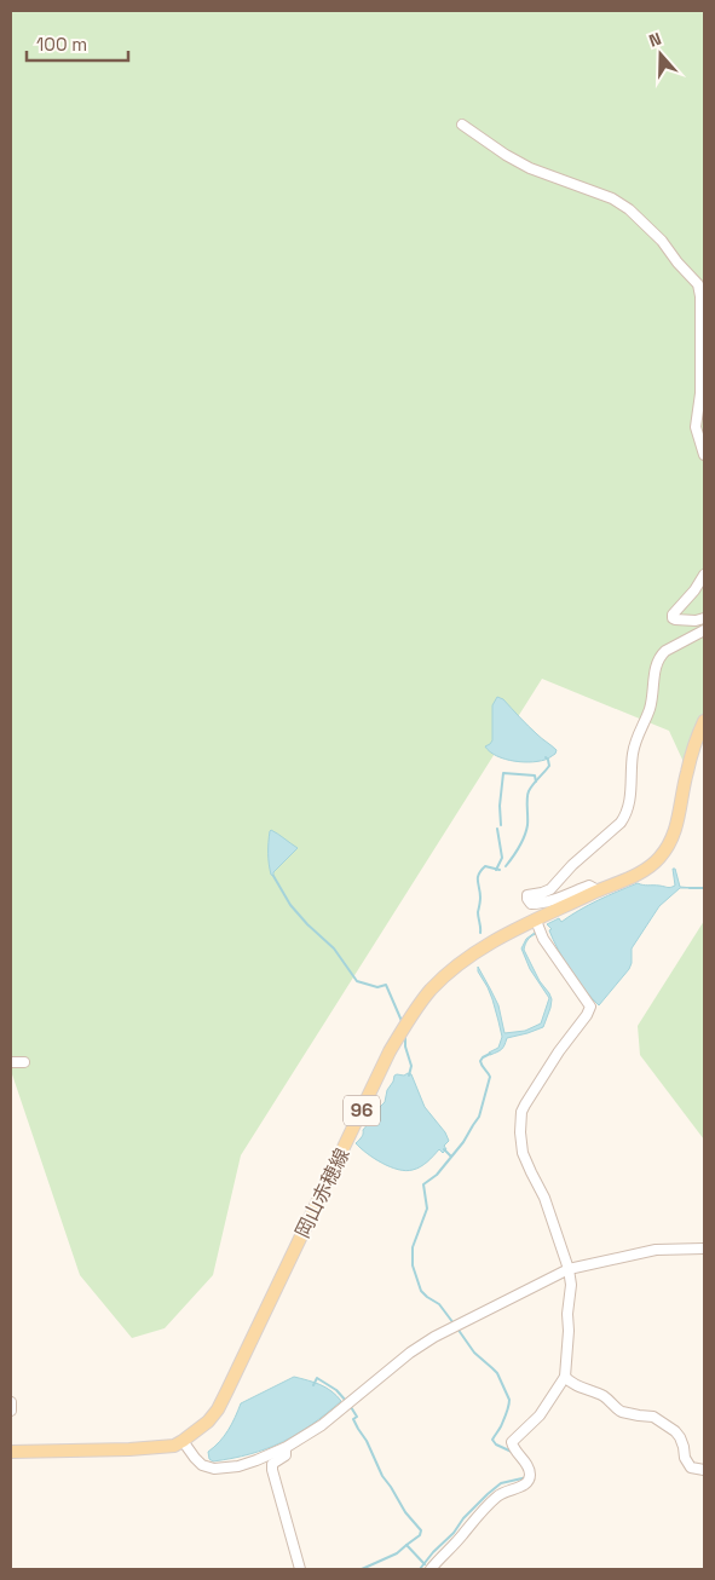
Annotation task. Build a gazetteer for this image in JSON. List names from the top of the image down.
{
  "streets": {
    "main road": ["96", "岡山赤穂線"]
  },
  "scale_bar": "100 m",
  "north": "top"
}
